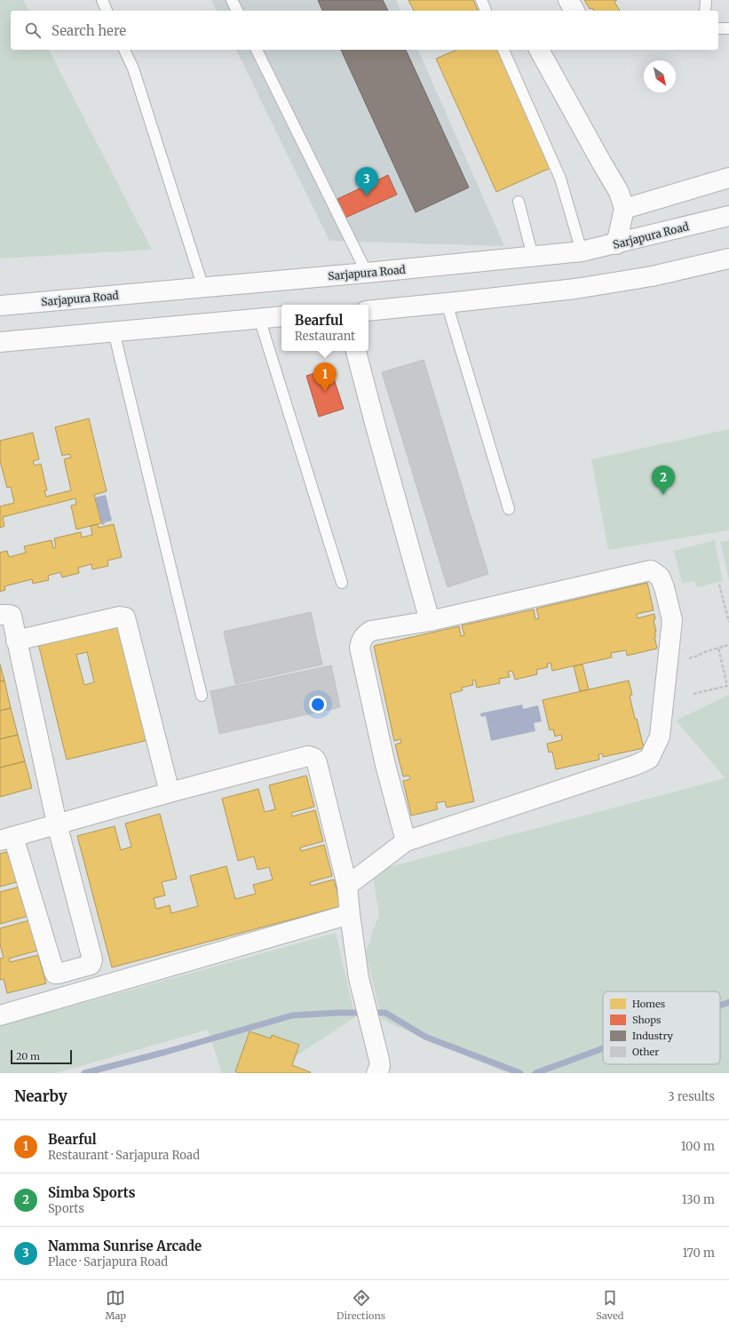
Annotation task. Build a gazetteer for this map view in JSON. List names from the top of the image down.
{
  "streets": {
    "street": ["Sarjapura Road"]
  },
  "legend": [
    "Homes",
    "Shops",
    "Industry",
    "Other"
  ],
  "scale_bar": "20 m",
  "north": "bottom right",
  "page": {
    "search": "Search here",
    "pins": ["3", "1", "2"],
    "popup": ["Bearful", "Restaurant"],
    "scale": "20 m",
    "heading": ["Nearby", "3 results"],
    "list": [
      {
        "mark": "1",
        "name": "Bearful",
        "note": "Restaurant · Sarjapura Road",
        "value": "100 m"
      },
      {
        "mark": "2",
        "name": "Simba Sports",
        "note": "Sports",
        "value": "130 m"
      },
      {
        "mark": "3",
        "name": "Namma Sunrise Arcade",
        "note": "Place · Sarjapura Road",
        "value": "170 m"
      }
    ],
    "nav": ["Map", "Directions", "Saved"]
  }
}
